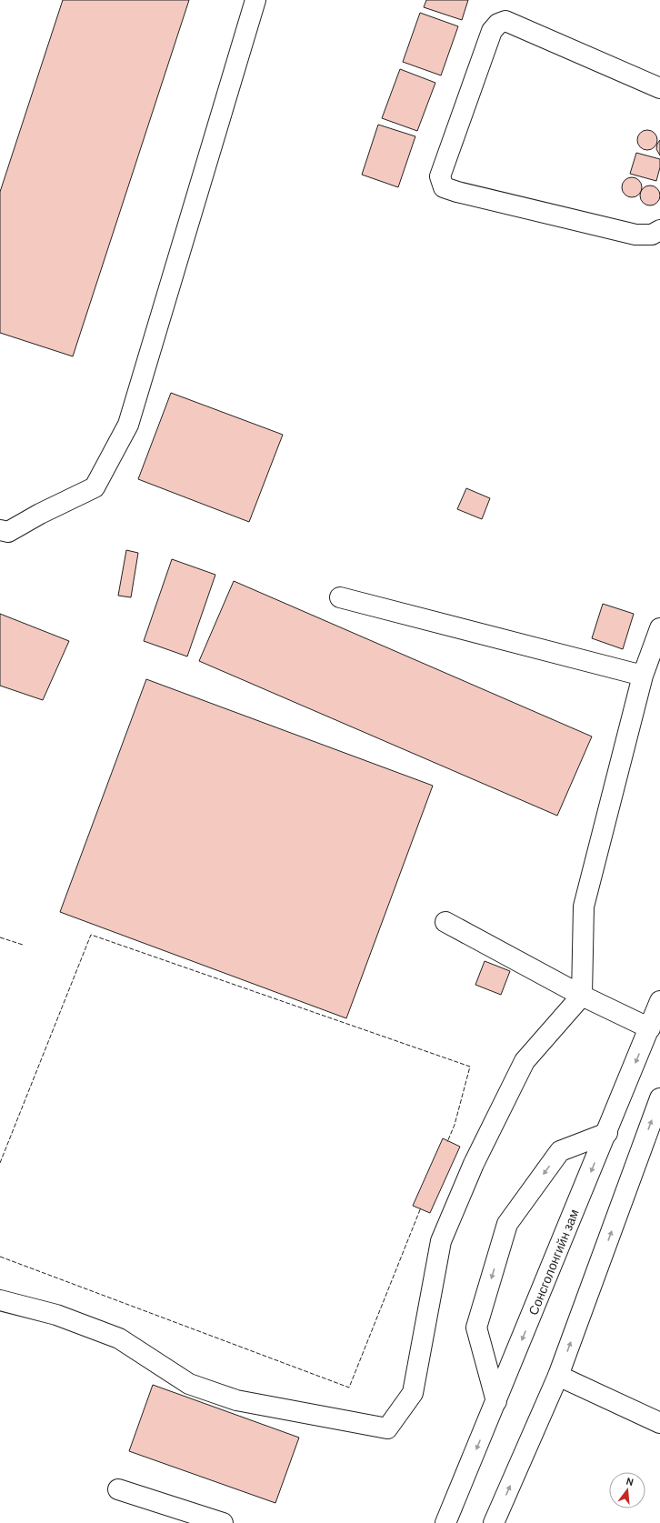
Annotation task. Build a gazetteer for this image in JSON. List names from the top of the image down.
{
  "streets": {
    "main road": ["Сонсголонгийн зам"]
  },
  "north": "top"
}
